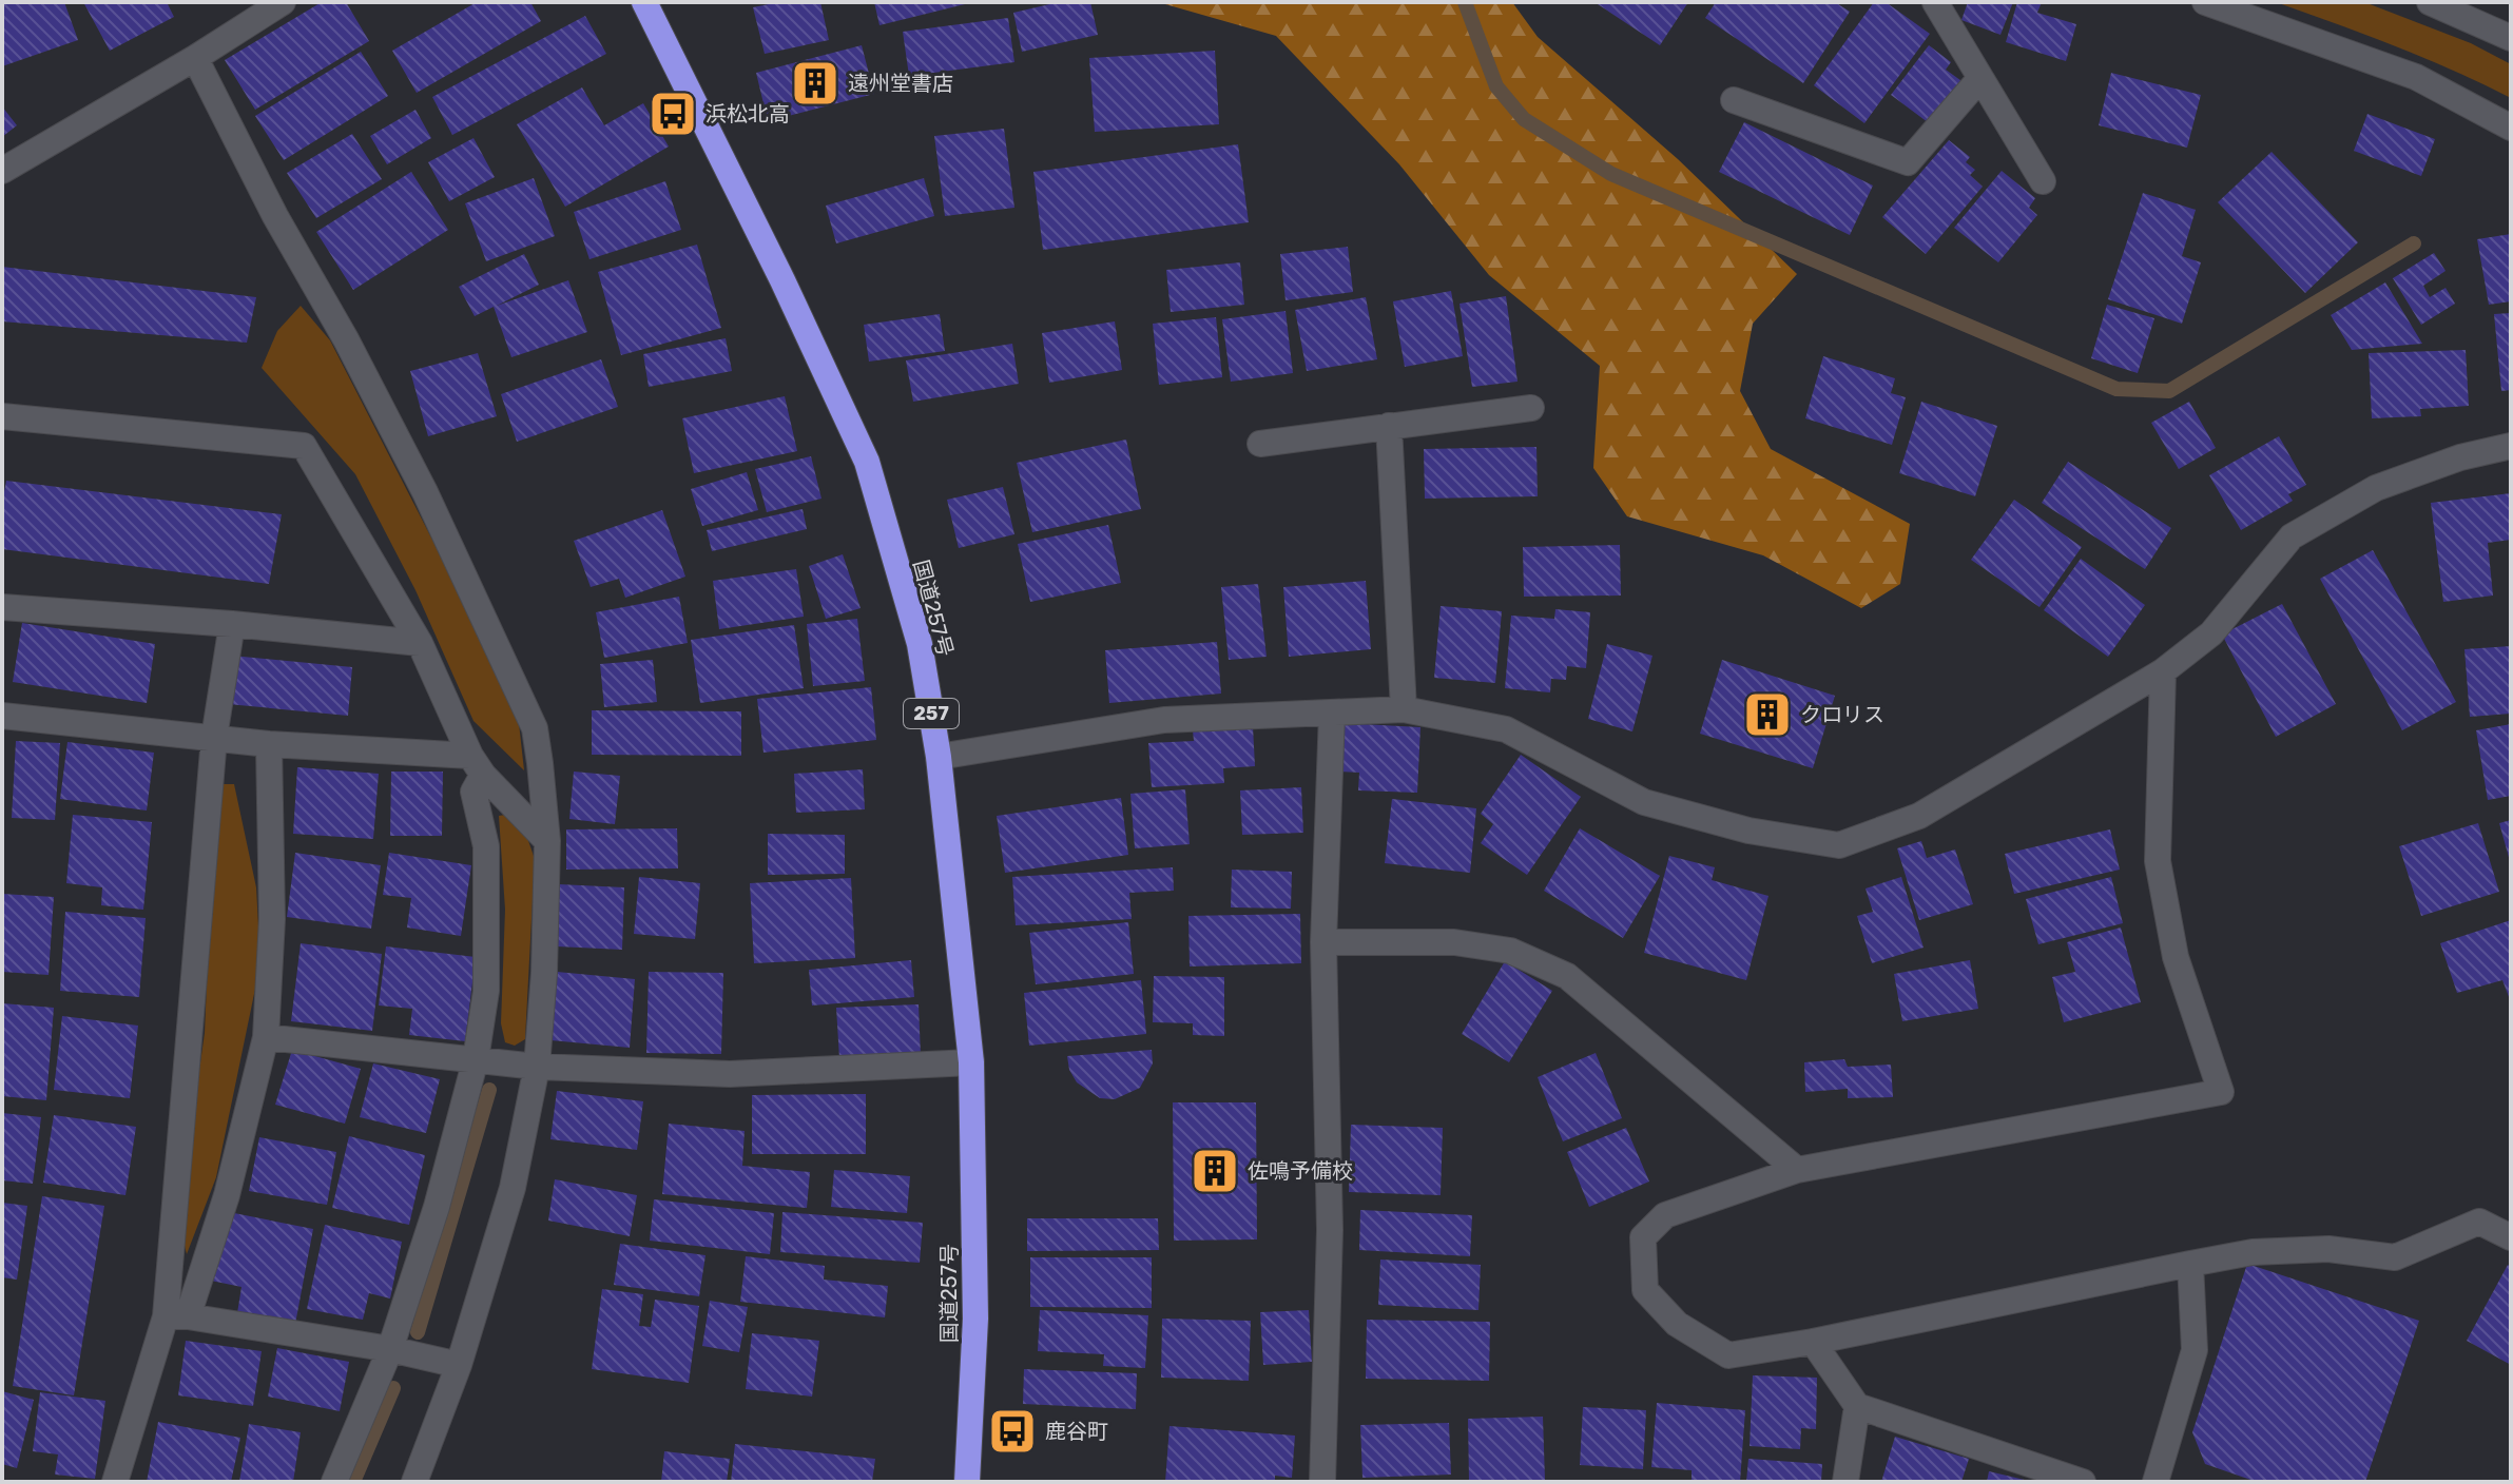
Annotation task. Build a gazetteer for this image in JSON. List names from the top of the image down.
{
  "streets": {
    "highway": ["国道257号", "257"]
  },
  "places": {
    "building": ["遠州堂書店", "クロリス", "佐鳴予備校"],
    "bus stop": ["浜松北高", "鹿谷町"]
  }
}
